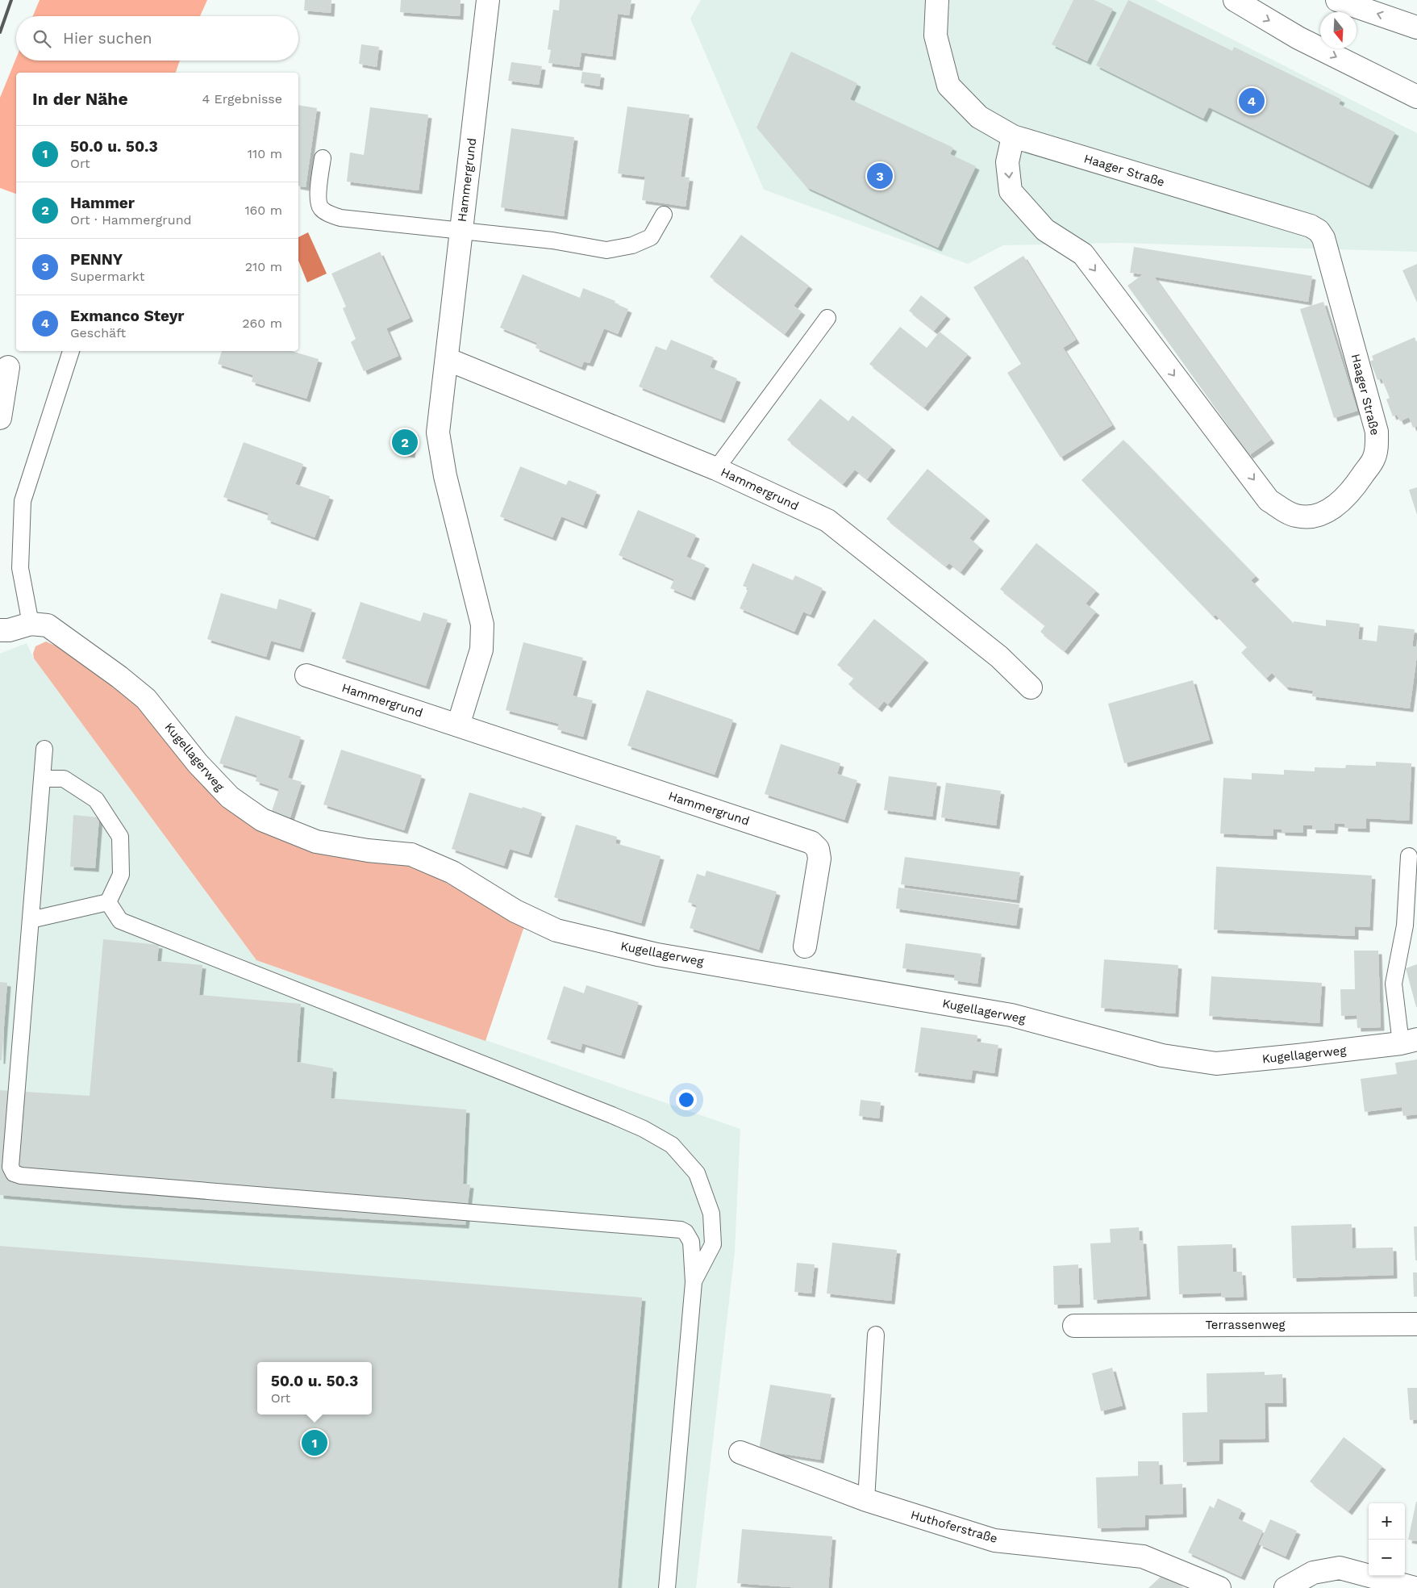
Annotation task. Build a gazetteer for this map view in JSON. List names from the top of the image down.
{
  "streets": {
    "street": [
      "Haager Straße",
      "Hammergrund",
      "Kugellagerweg",
      "Terrassenweg",
      "Huthoferstraße"
    ]
  },
  "north": "bottom",
  "page": {
    "search": "Hier suchen",
    "heading": ["In der Nähe", "4 Ergebnisse"],
    "pins": [
      "4",
      "3",
      "2",
      "1"
    ],
    "list": [
      {
        "mark": "1",
        "name": "50.0 u. 50.3",
        "note": "Ort",
        "value": "110 m"
      },
      {
        "mark": "2",
        "name": "Hammer",
        "note": "Ort · Hammergrund",
        "value": "160 m"
      },
      {
        "mark": "3",
        "name": "PENNY",
        "note": "Supermarkt",
        "value": "210 m"
      },
      {
        "mark": "4",
        "name": "Exmanco Steyr",
        "note": "Geschäft",
        "value": "260 m"
      }
    ],
    "popup": ["50.0 u. 50.3", "Ort"],
    "map_buttons": ["+", "−"]
  }
}
